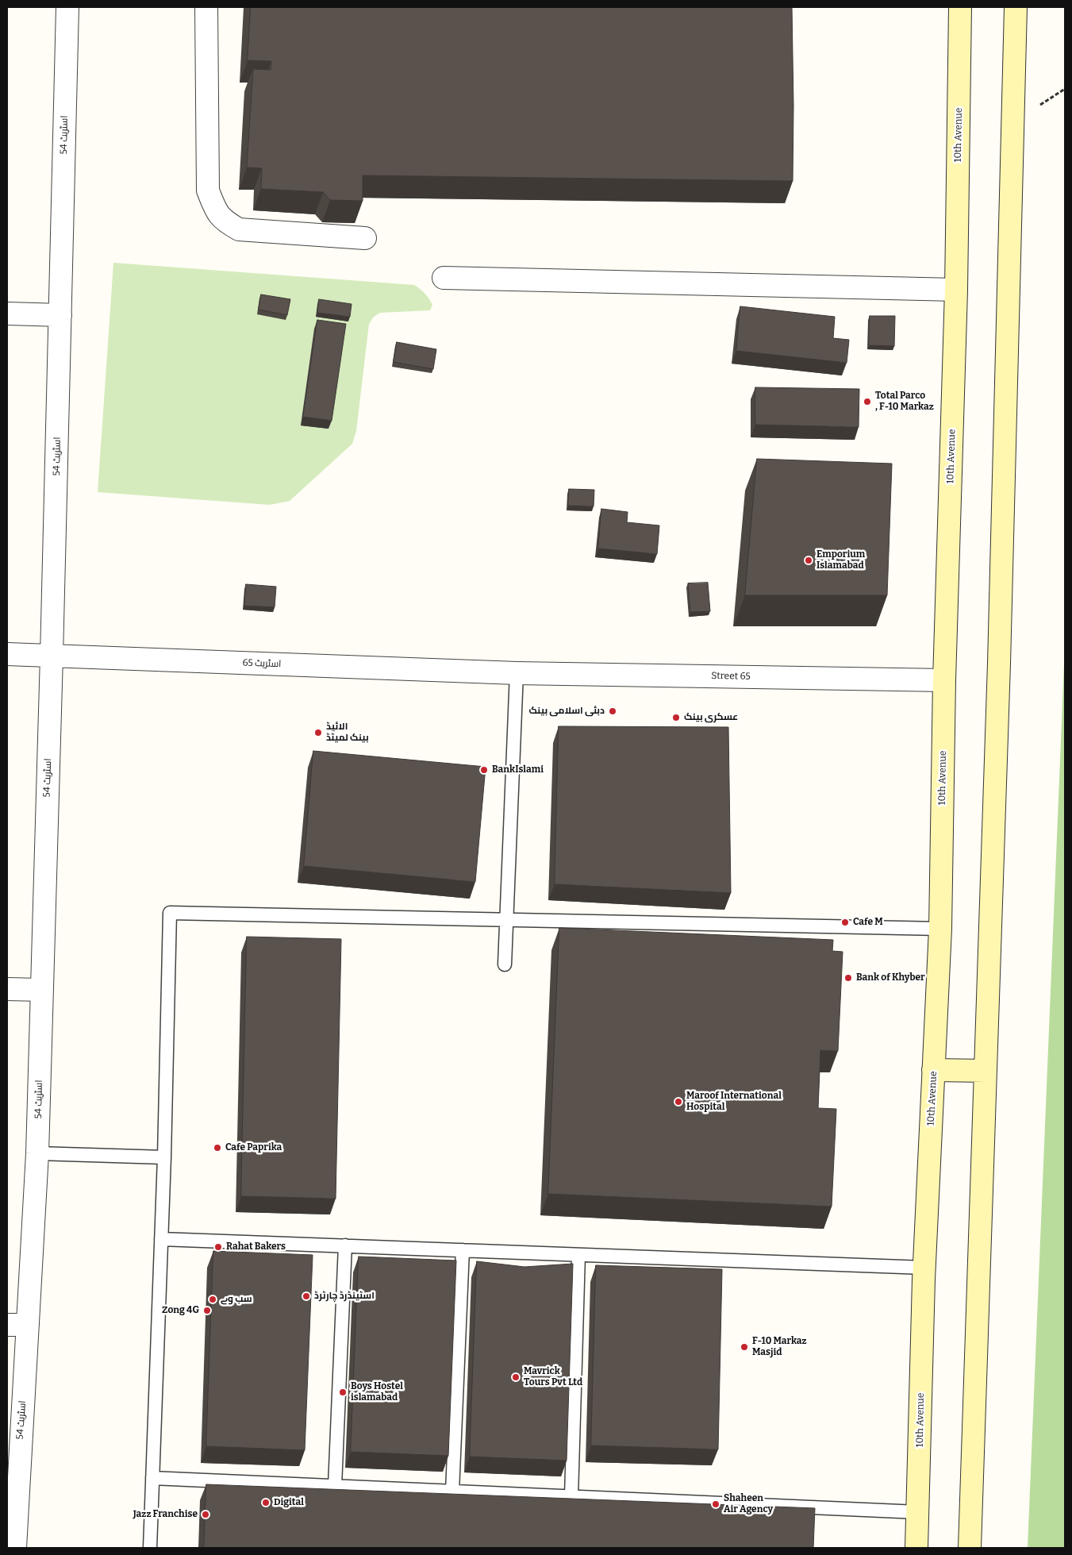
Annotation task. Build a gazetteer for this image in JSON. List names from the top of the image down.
{
  "streets": {
    "main road": ["10th Avenue"],
    "street": ["اسٹریٹ 54", "اسٹریٹ 65", "Street 65"]
  },
  "crossings": [
    ["اسٹریٹ 54", "اسٹریٹ 65"],
    ["10th Avenue", "Street 65"],
    ["اسٹریٹ 65", "Street 65"]
  ],
  "places": [
    "Total Parco , F-10 Markaz",
    "Emporium Islamabad",
    "دبئی اسلامی بینک",
    "عسکری بینک",
    "الائیڈ بینک لمیٹڈ",
    "BankIslami",
    "Cafe M",
    "Bank of Khyber",
    "Maroof International Hospital",
    "Cafe Paprika",
    "Rahat Bakers",
    "اسٹینڈرڈ چارٹرڈ",
    "سب وے",
    "Zong 4G",
    "F-10 Markaz Masjid",
    "Mavrick Tours Pvt Ltd",
    "Boys Hostel islamabad",
    "Digital",
    "Shaheen Air Agency",
    "Jazz Franchise"
  ]
}
